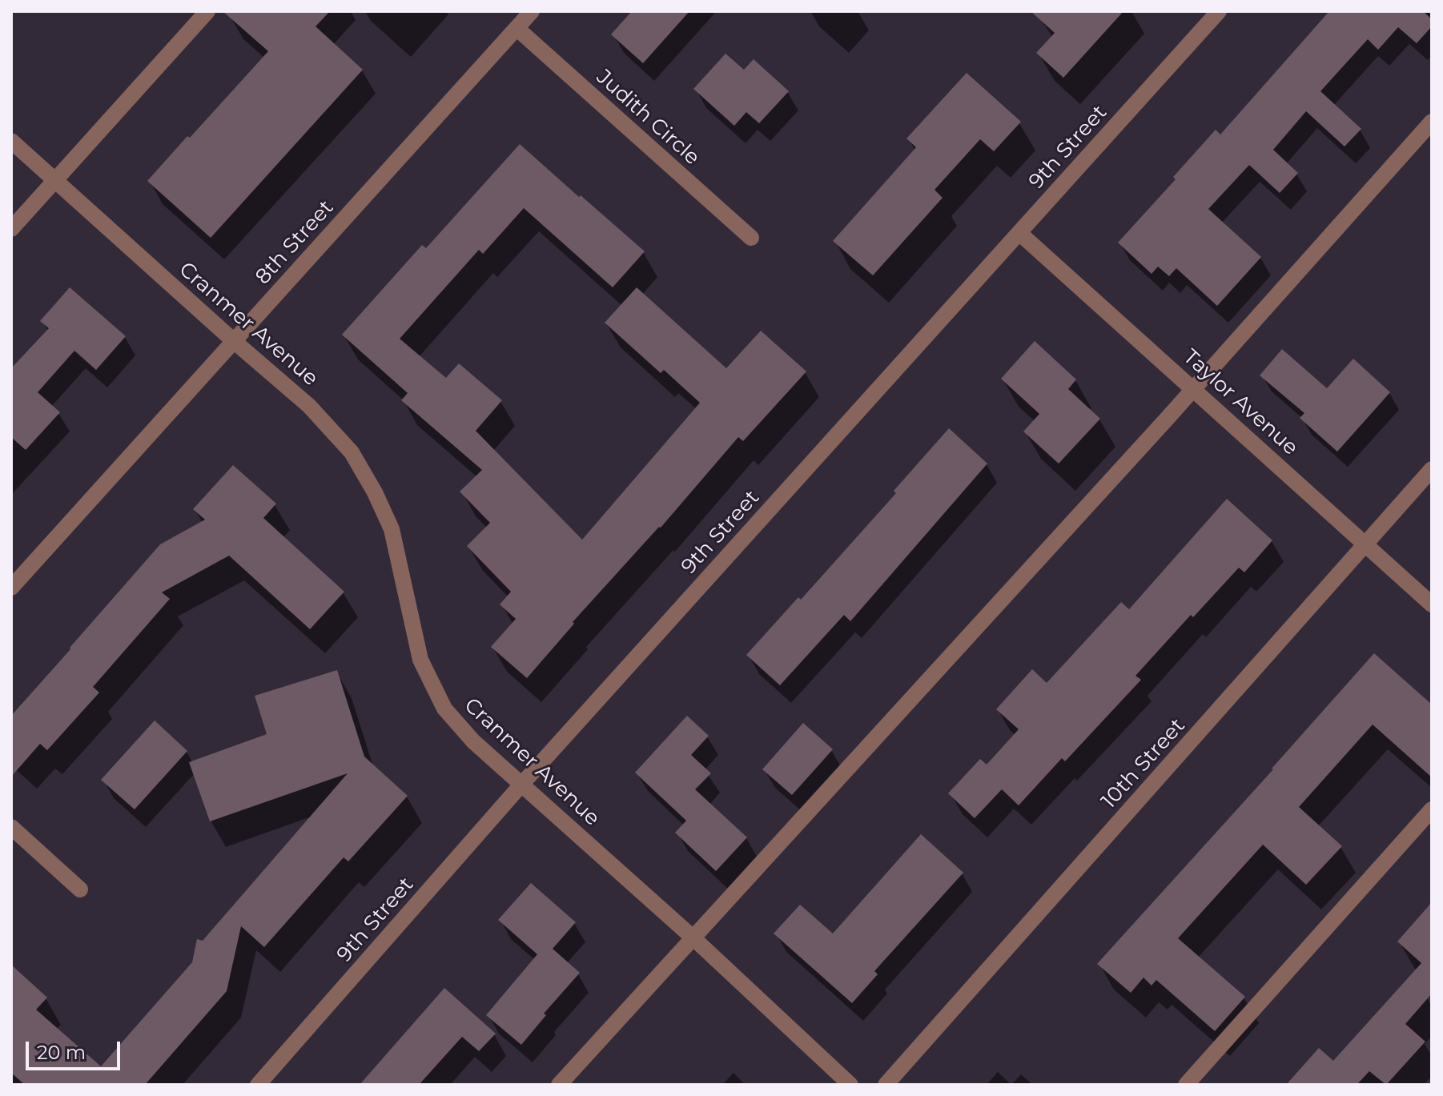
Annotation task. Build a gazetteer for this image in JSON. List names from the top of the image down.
{
  "streets": {
    "street": [
      "Judith Circle",
      "9th Street",
      "8th Street",
      "Cranmer Avenue",
      "Taylor Avenue",
      "10th Street"
    ]
  },
  "crossings": [
    ["Judith Circle", "8th Street"],
    ["9th Street", "Cranmer Avenue"],
    ["9th Street", "Taylor Avenue"],
    ["8th Street", "Cranmer Avenue"],
    ["Taylor Avenue", "10th Street"]
  ],
  "scale_bar": "20 m"
}
